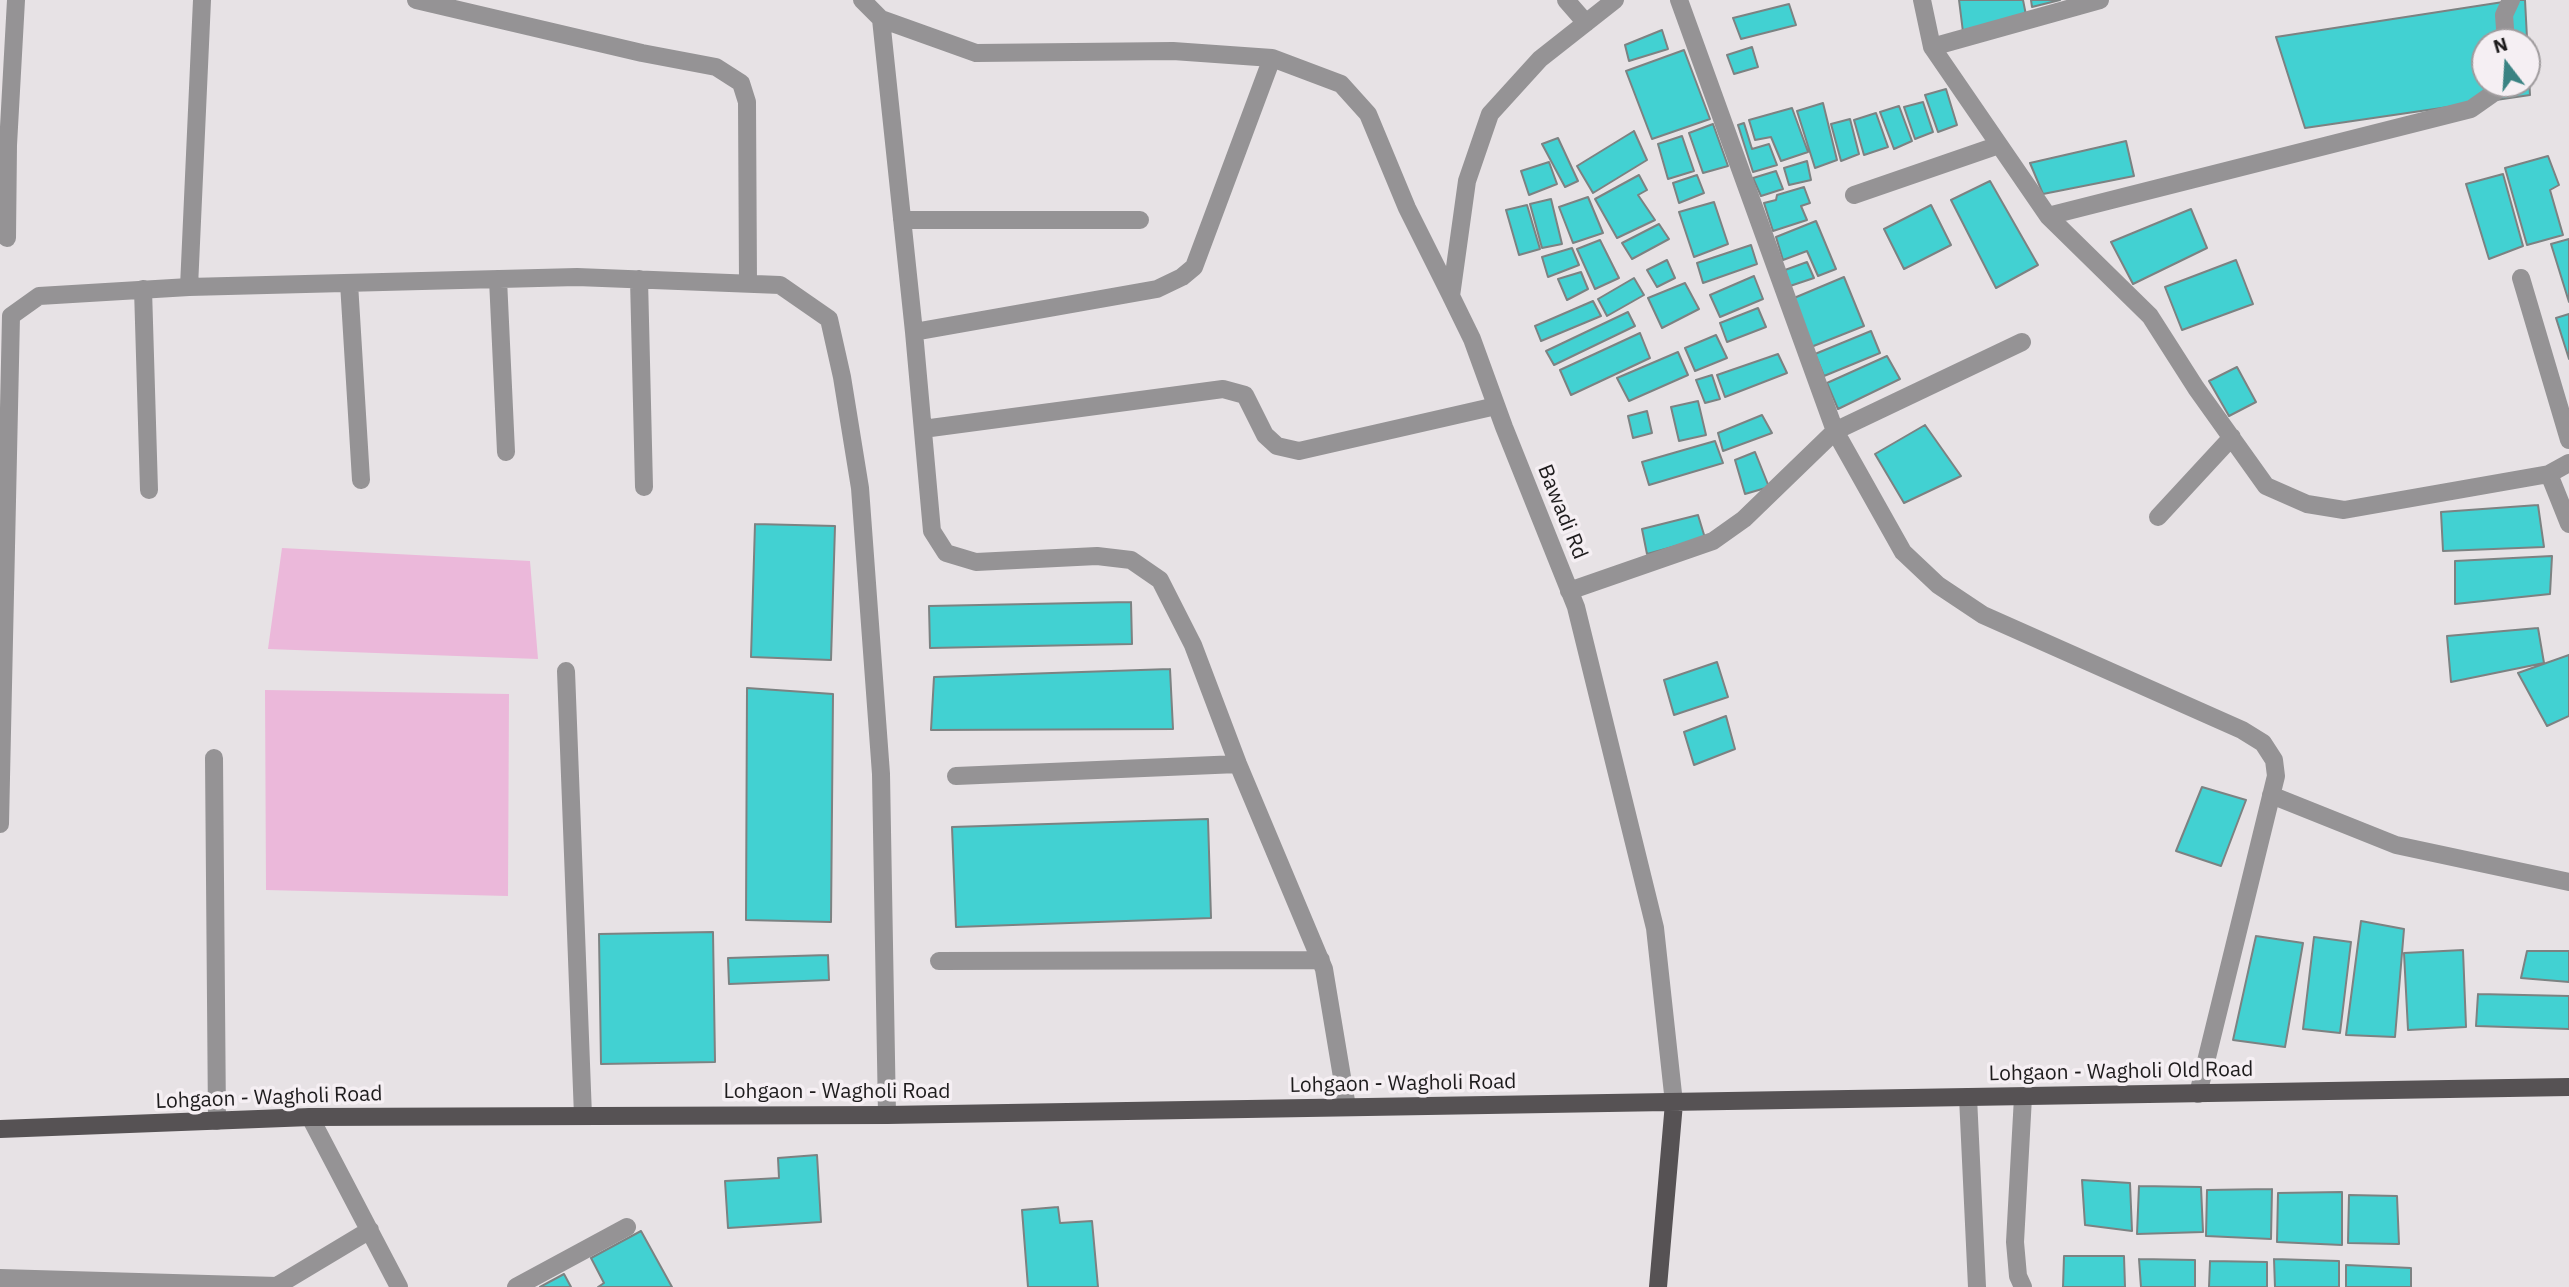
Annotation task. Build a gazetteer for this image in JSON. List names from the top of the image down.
{
  "streets": {
    "main road": ["Lohgaon - Wagholi Old Road", "Lohgaon - Wagholi Road"],
    "street": ["Bawadi Rd"]
  },
  "crossings": [
    ["Bawadi Rd", "Lohgaon - Wagholi Old Road"],
    ["Bawadi Rd", "Lohgaon - Wagholi Road"],
    ["Lohgaon - Wagholi Old Road", "Lohgaon - Wagholi Road"]
  ],
  "north": "top"
}
